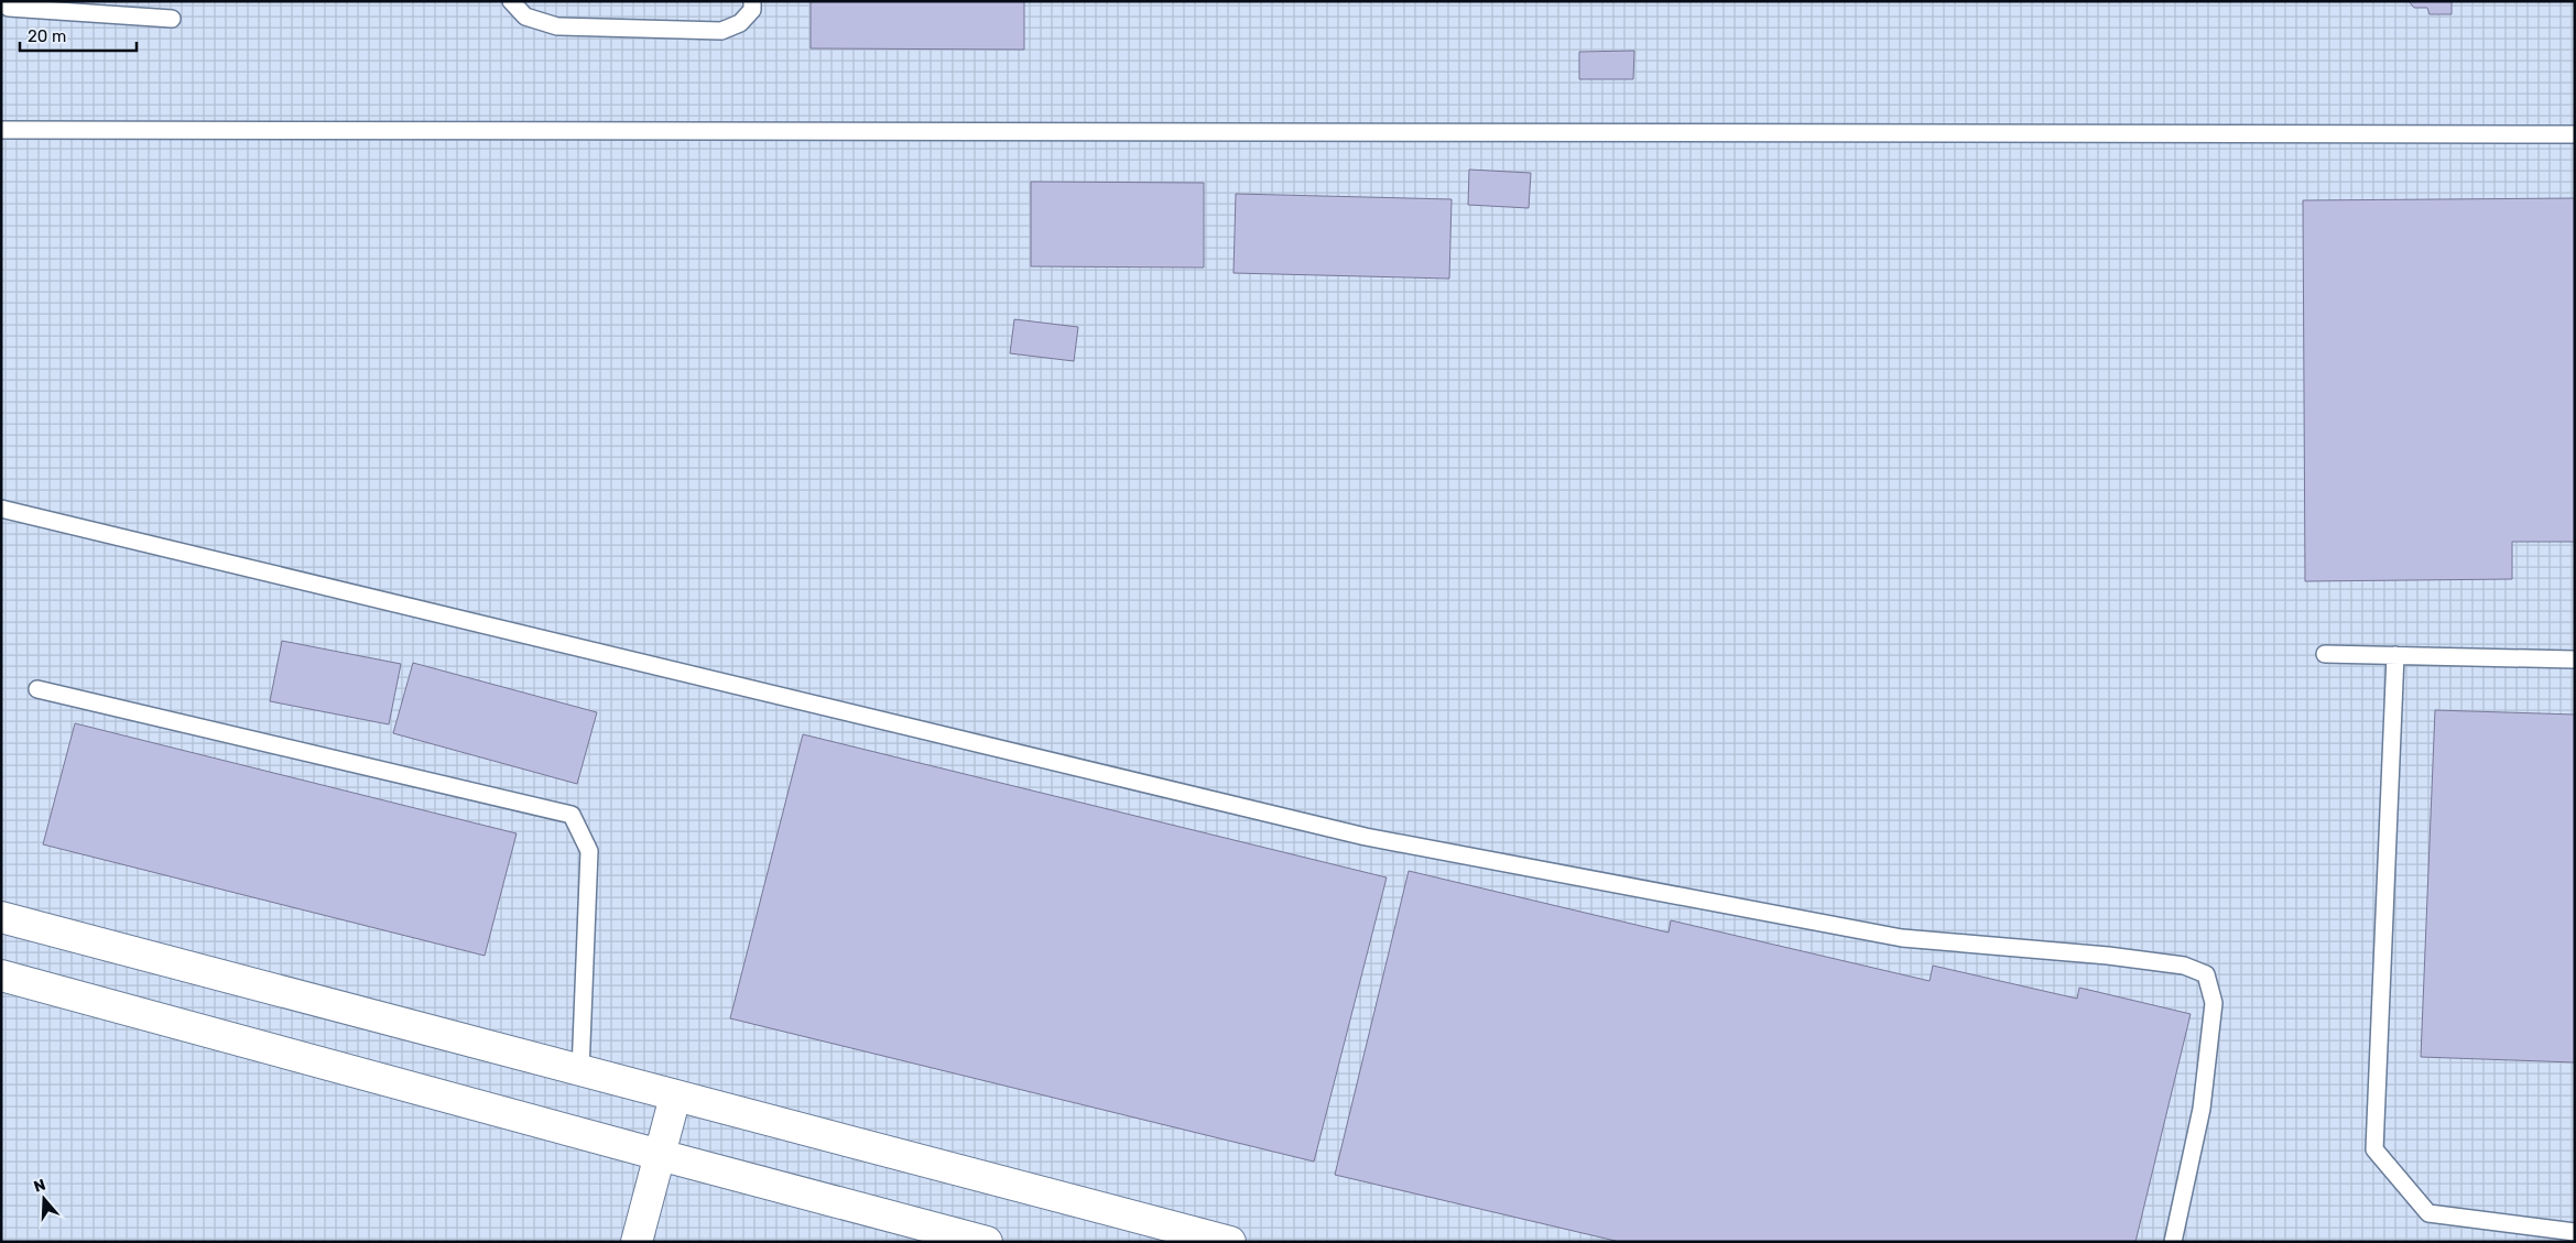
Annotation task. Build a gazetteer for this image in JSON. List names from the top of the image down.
{
  "scale_bar": "20 m",
  "north": "top"
}
